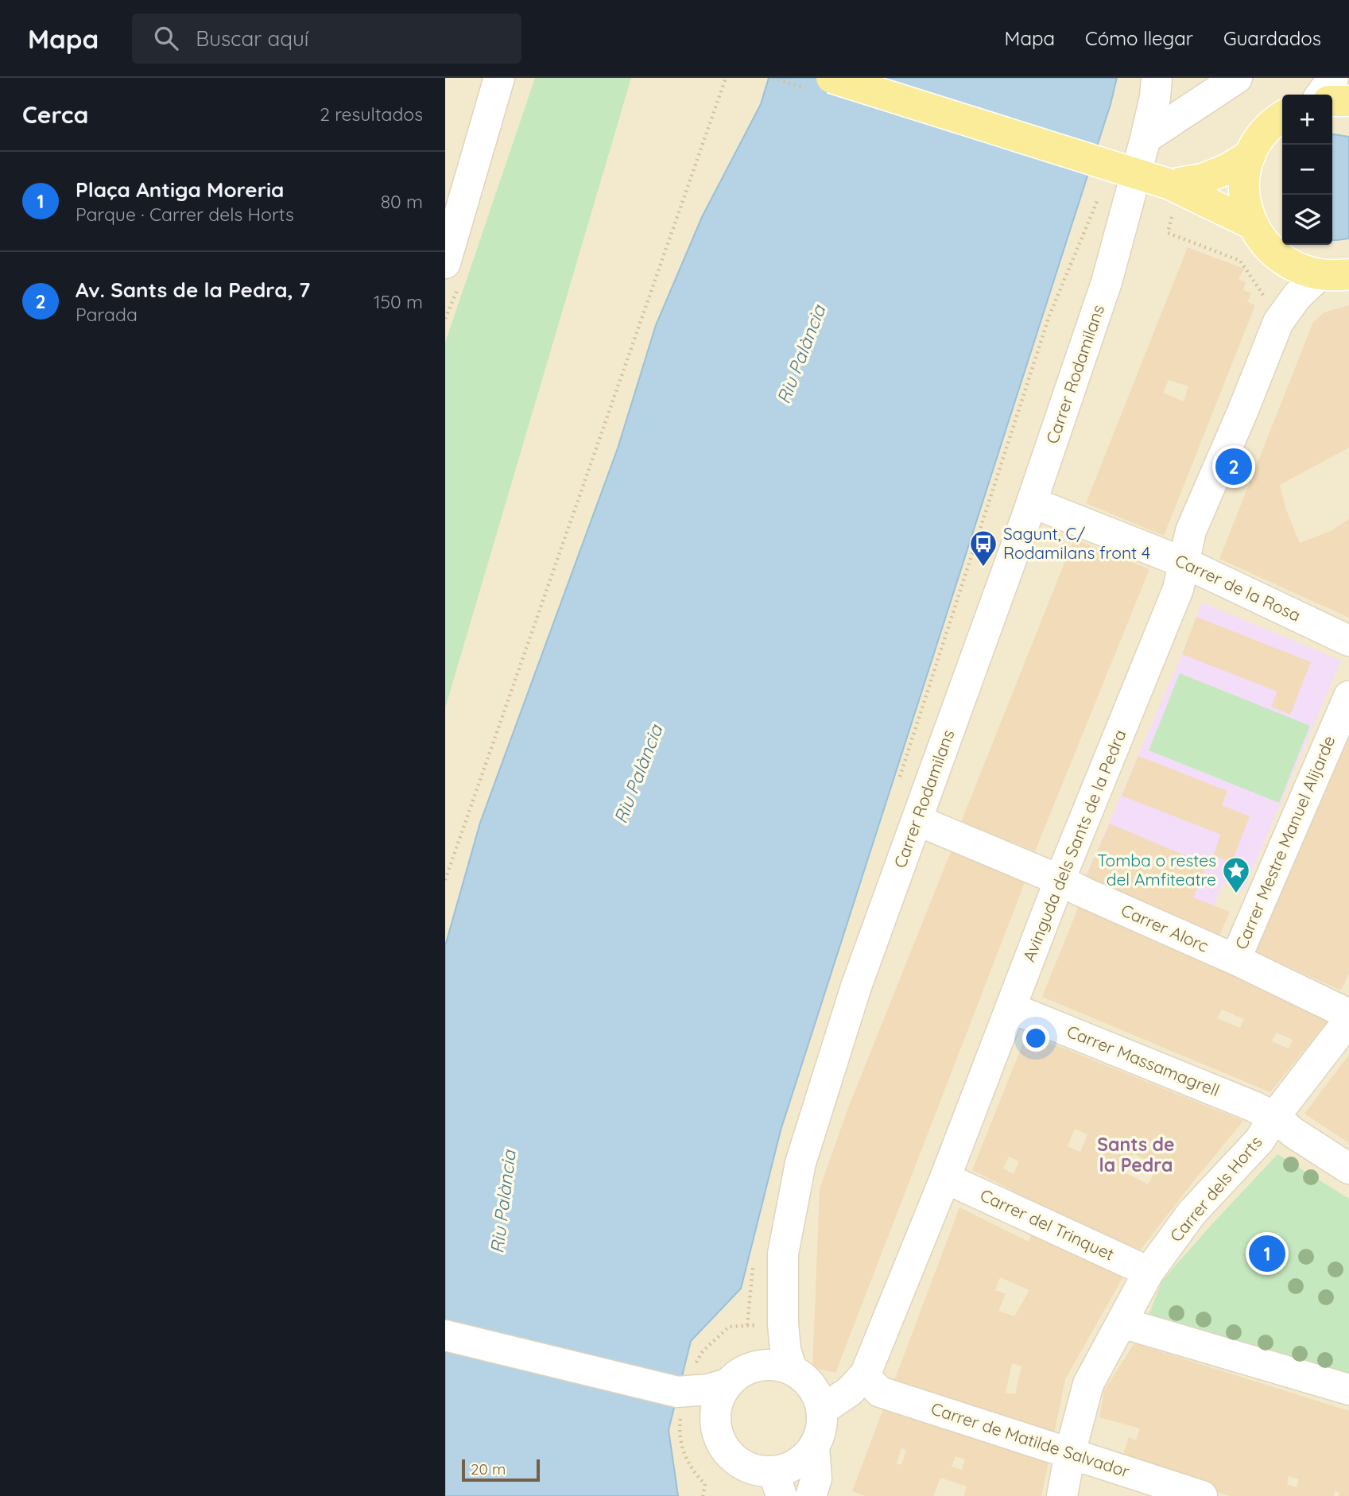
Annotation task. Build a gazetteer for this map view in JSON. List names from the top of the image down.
{
  "streets": {
    "street": [
      "Carrer Rodamilans",
      "Carrer de la Rosa",
      "Carrer Mestre Manuel Alijarde",
      "Avinguda dels Sants de la Pedra",
      "Carrer Alorc",
      "Carrer Massamagrell",
      "Carrer dels Horts",
      "Carrer del Trinquet",
      "Carrer de Matilde Salvador"
    ]
  },
  "crossings": [
    ["Carrer Rodamilans", "Carrer de la Rosa"],
    ["Carrer Rodamilans", "Avinguda dels Sants de la Pedra"],
    ["Carrer Rodamilans", "Carrer Alorc"],
    ["Carrer de la Rosa", "Avinguda dels Sants de la Pedra"],
    ["Carrer Mestre Manuel Alijarde", "Carrer Alorc"],
    ["Avinguda dels Sants de la Pedra", "Carrer Alorc"],
    ["Avinguda dels Sants de la Pedra", "Carrer Massamagrell"],
    ["Avinguda dels Sants de la Pedra", "Carrer del Trinquet"],
    ["Avinguda dels Sants de la Pedra", "Carrer de Matilde Salvador"],
    ["Carrer Massamagrell", "Carrer dels Horts"],
    ["Carrer dels Horts", "Carrer del Trinquet"],
    ["Carrer dels Horts", "Carrer de Matilde Salvador"]
  ],
  "districts": ["Sants de la Pedra"],
  "water": ["Riu Palància"],
  "places": {
    "bus stop": ["Sagunt, C/ Rodamilans front 4"],
    "place": ["Tomba o restes del Amfiteatre"]
  },
  "scale_bar": "20 m",
  "page": {
    "header": "Mapa",
    "search": "Buscar aquí",
    "nav": ["Mapa", "Cómo llegar", "Guardados"],
    "heading": ["Cerca", "2 resultados"],
    "map_buttons": ["+", "−"],
    "list": [
      {
        "mark": "1",
        "name": "Plaça Antiga Moreria",
        "note": "Parque · Carrer dels Horts",
        "value": "80 m"
      },
      {
        "mark": "2",
        "name": "Av. Sants de la Pedra, 7",
        "note": "Parada",
        "value": "150 m"
      }
    ],
    "pins": ["2", "1"],
    "scale": "20 m"
  }
}
